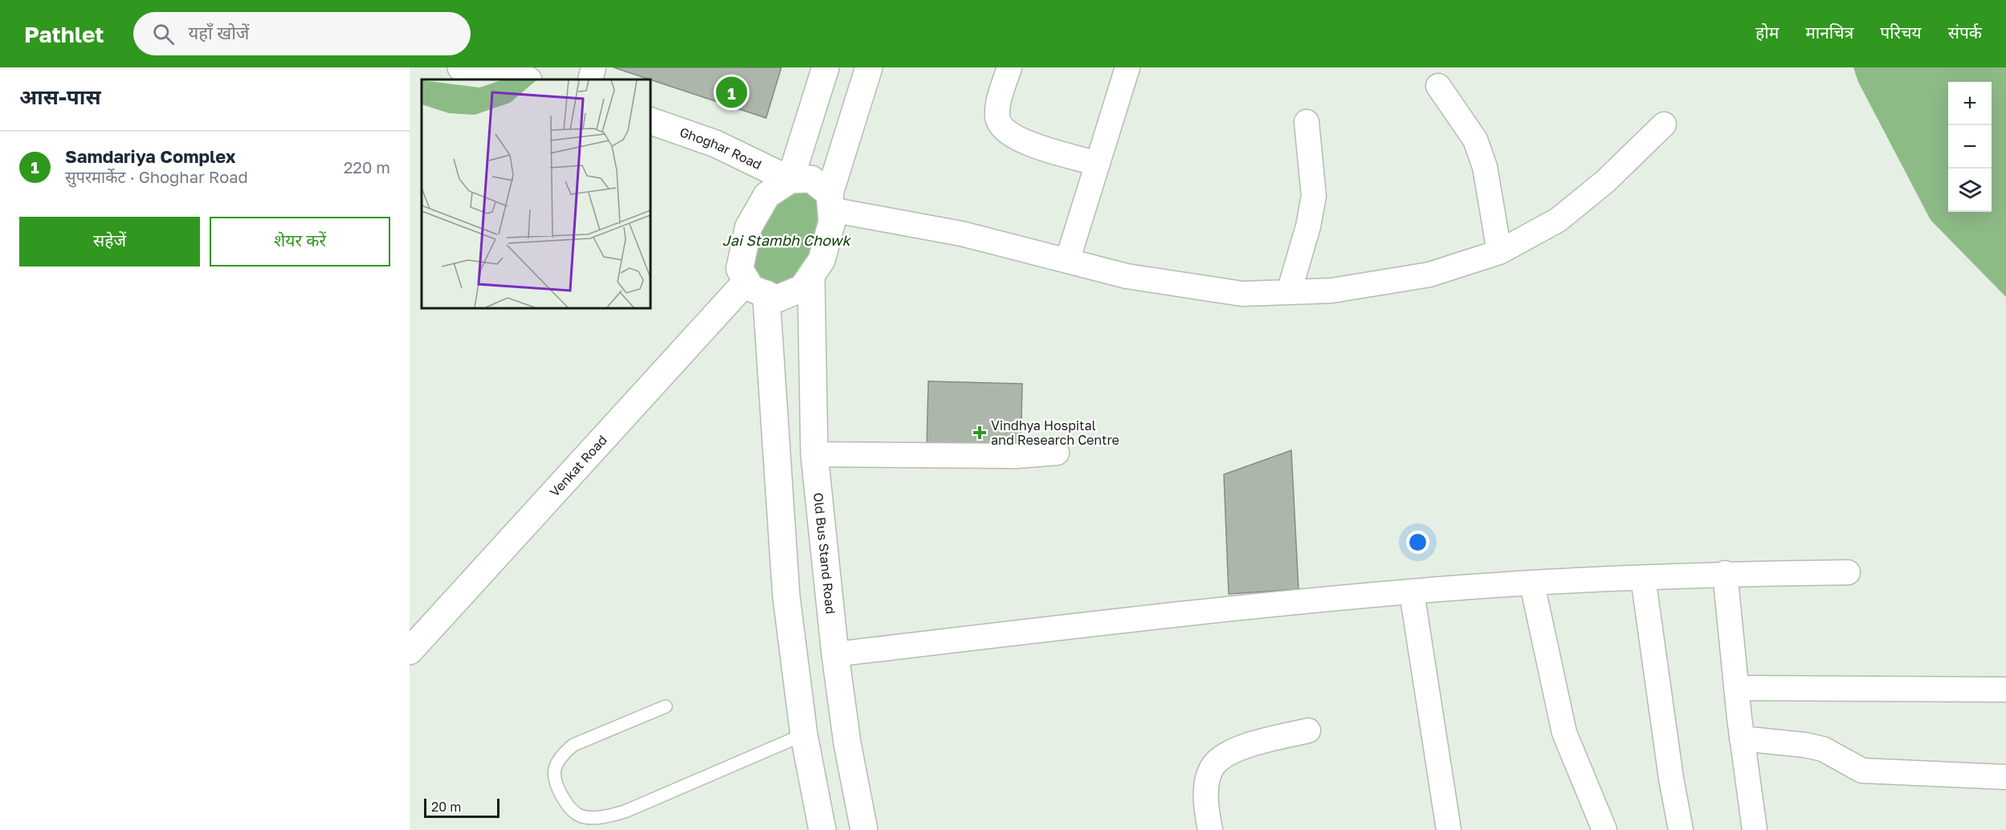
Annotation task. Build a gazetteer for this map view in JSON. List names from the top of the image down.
{
  "streets": {
    "main road": ["Ghoghar Road", "Venkat Road", "Old Bus Stand Road"]
  },
  "crossings": [
    ["Ghoghar Road", "Venkat Road"],
    ["Ghoghar Road", "Old Bus Stand Road"],
    ["Venkat Road", "Old Bus Stand Road"]
  ],
  "water": ["Jai Stambh Chowk"],
  "places": {
    "health": ["Vindhya Hospital and Research Centre"]
  },
  "scale_bar": "20 m",
  "page": {
    "header": "Pathlet",
    "search": "यहाँ खोजें",
    "nav": [
      "होम",
      "मानचित्र",
      "परिचय",
      "संपर्क"
    ],
    "heading": "आस-पास",
    "pins": "1",
    "map_buttons": ["+", "−"],
    "list": [
      {
        "mark": "1",
        "name": "Samdariya Complex",
        "note": "सुपरमार्केट · Ghoghar Road",
        "value": "220 m"
      }
    ],
    "buttons": ["सहेजें", "शेयर करें"],
    "scale": "20 m"
  }
}
